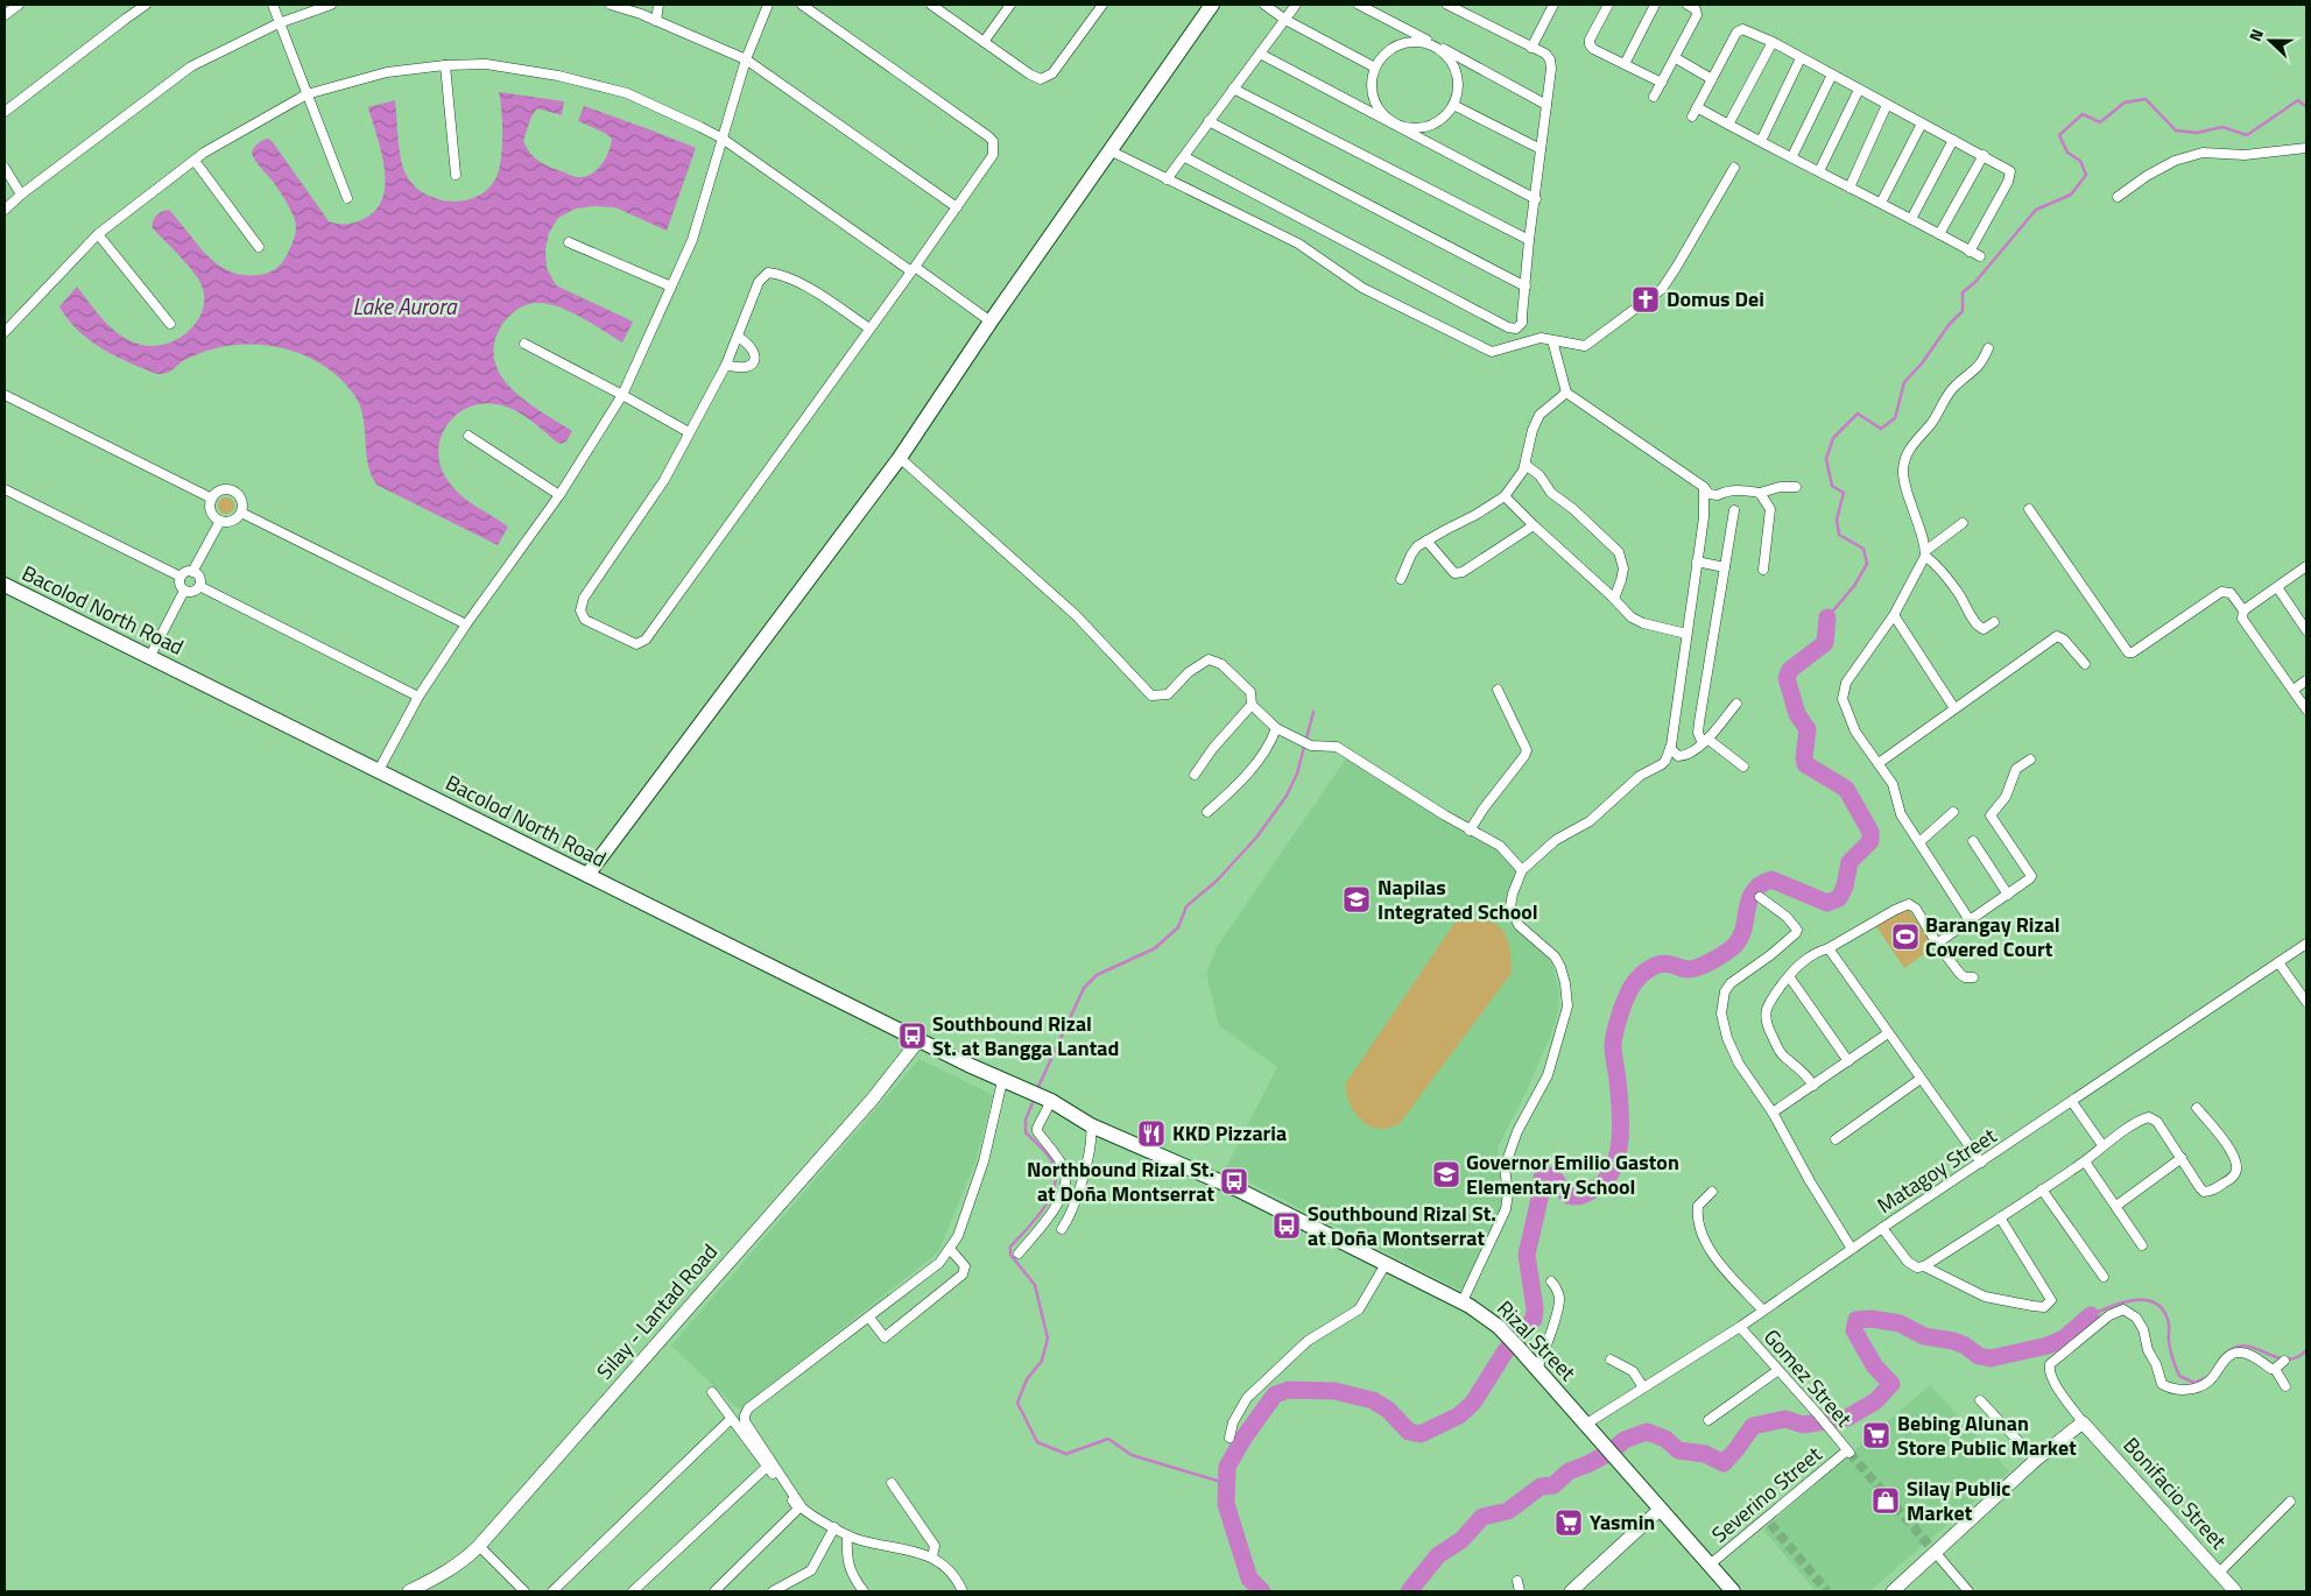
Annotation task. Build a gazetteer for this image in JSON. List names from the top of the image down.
{
  "streets": {
    "main road": ["Bacolod North Road", "Rizal Street"],
    "street": [
      "Matagoy Street",
      "Silay - Lantad Road",
      "Gomez Street",
      "Bonifacio Street",
      "Severino Street"
    ]
  },
  "crossings": [
    ["Bacolod North Road", "Silay - Lantad Road"],
    ["Bacolod North Road", "Rizal Street"],
    ["Matagoy Street", "Rizal Street"],
    ["Matagoy Street", "Gomez Street"],
    ["Rizal Street", "Severino Street"],
    ["Gomez Street", "Severino Street"]
  ],
  "water": ["Lake Aurora"],
  "places": {
    "church": ["Domus Dei"],
    "school or university": ["Napilas Integrated School", "Governor Emilio Gaston Elementary School"],
    "sports": ["Barangay Rizal Covered Court"],
    "bus stop": ["Southbound Rizal St. at Bangga Lantad", "Northbound Rizal St. at Doña Montserrat", "Southbound Rizal St. at Doña Montserrat"],
    "restaurant": ["KKD Pizzaria"],
    "supermarket": ["Bebing Alunan Store Public Market", "Yasmin"],
    "shop": ["Silay Public Market"]
  },
  "north": "left"
}
